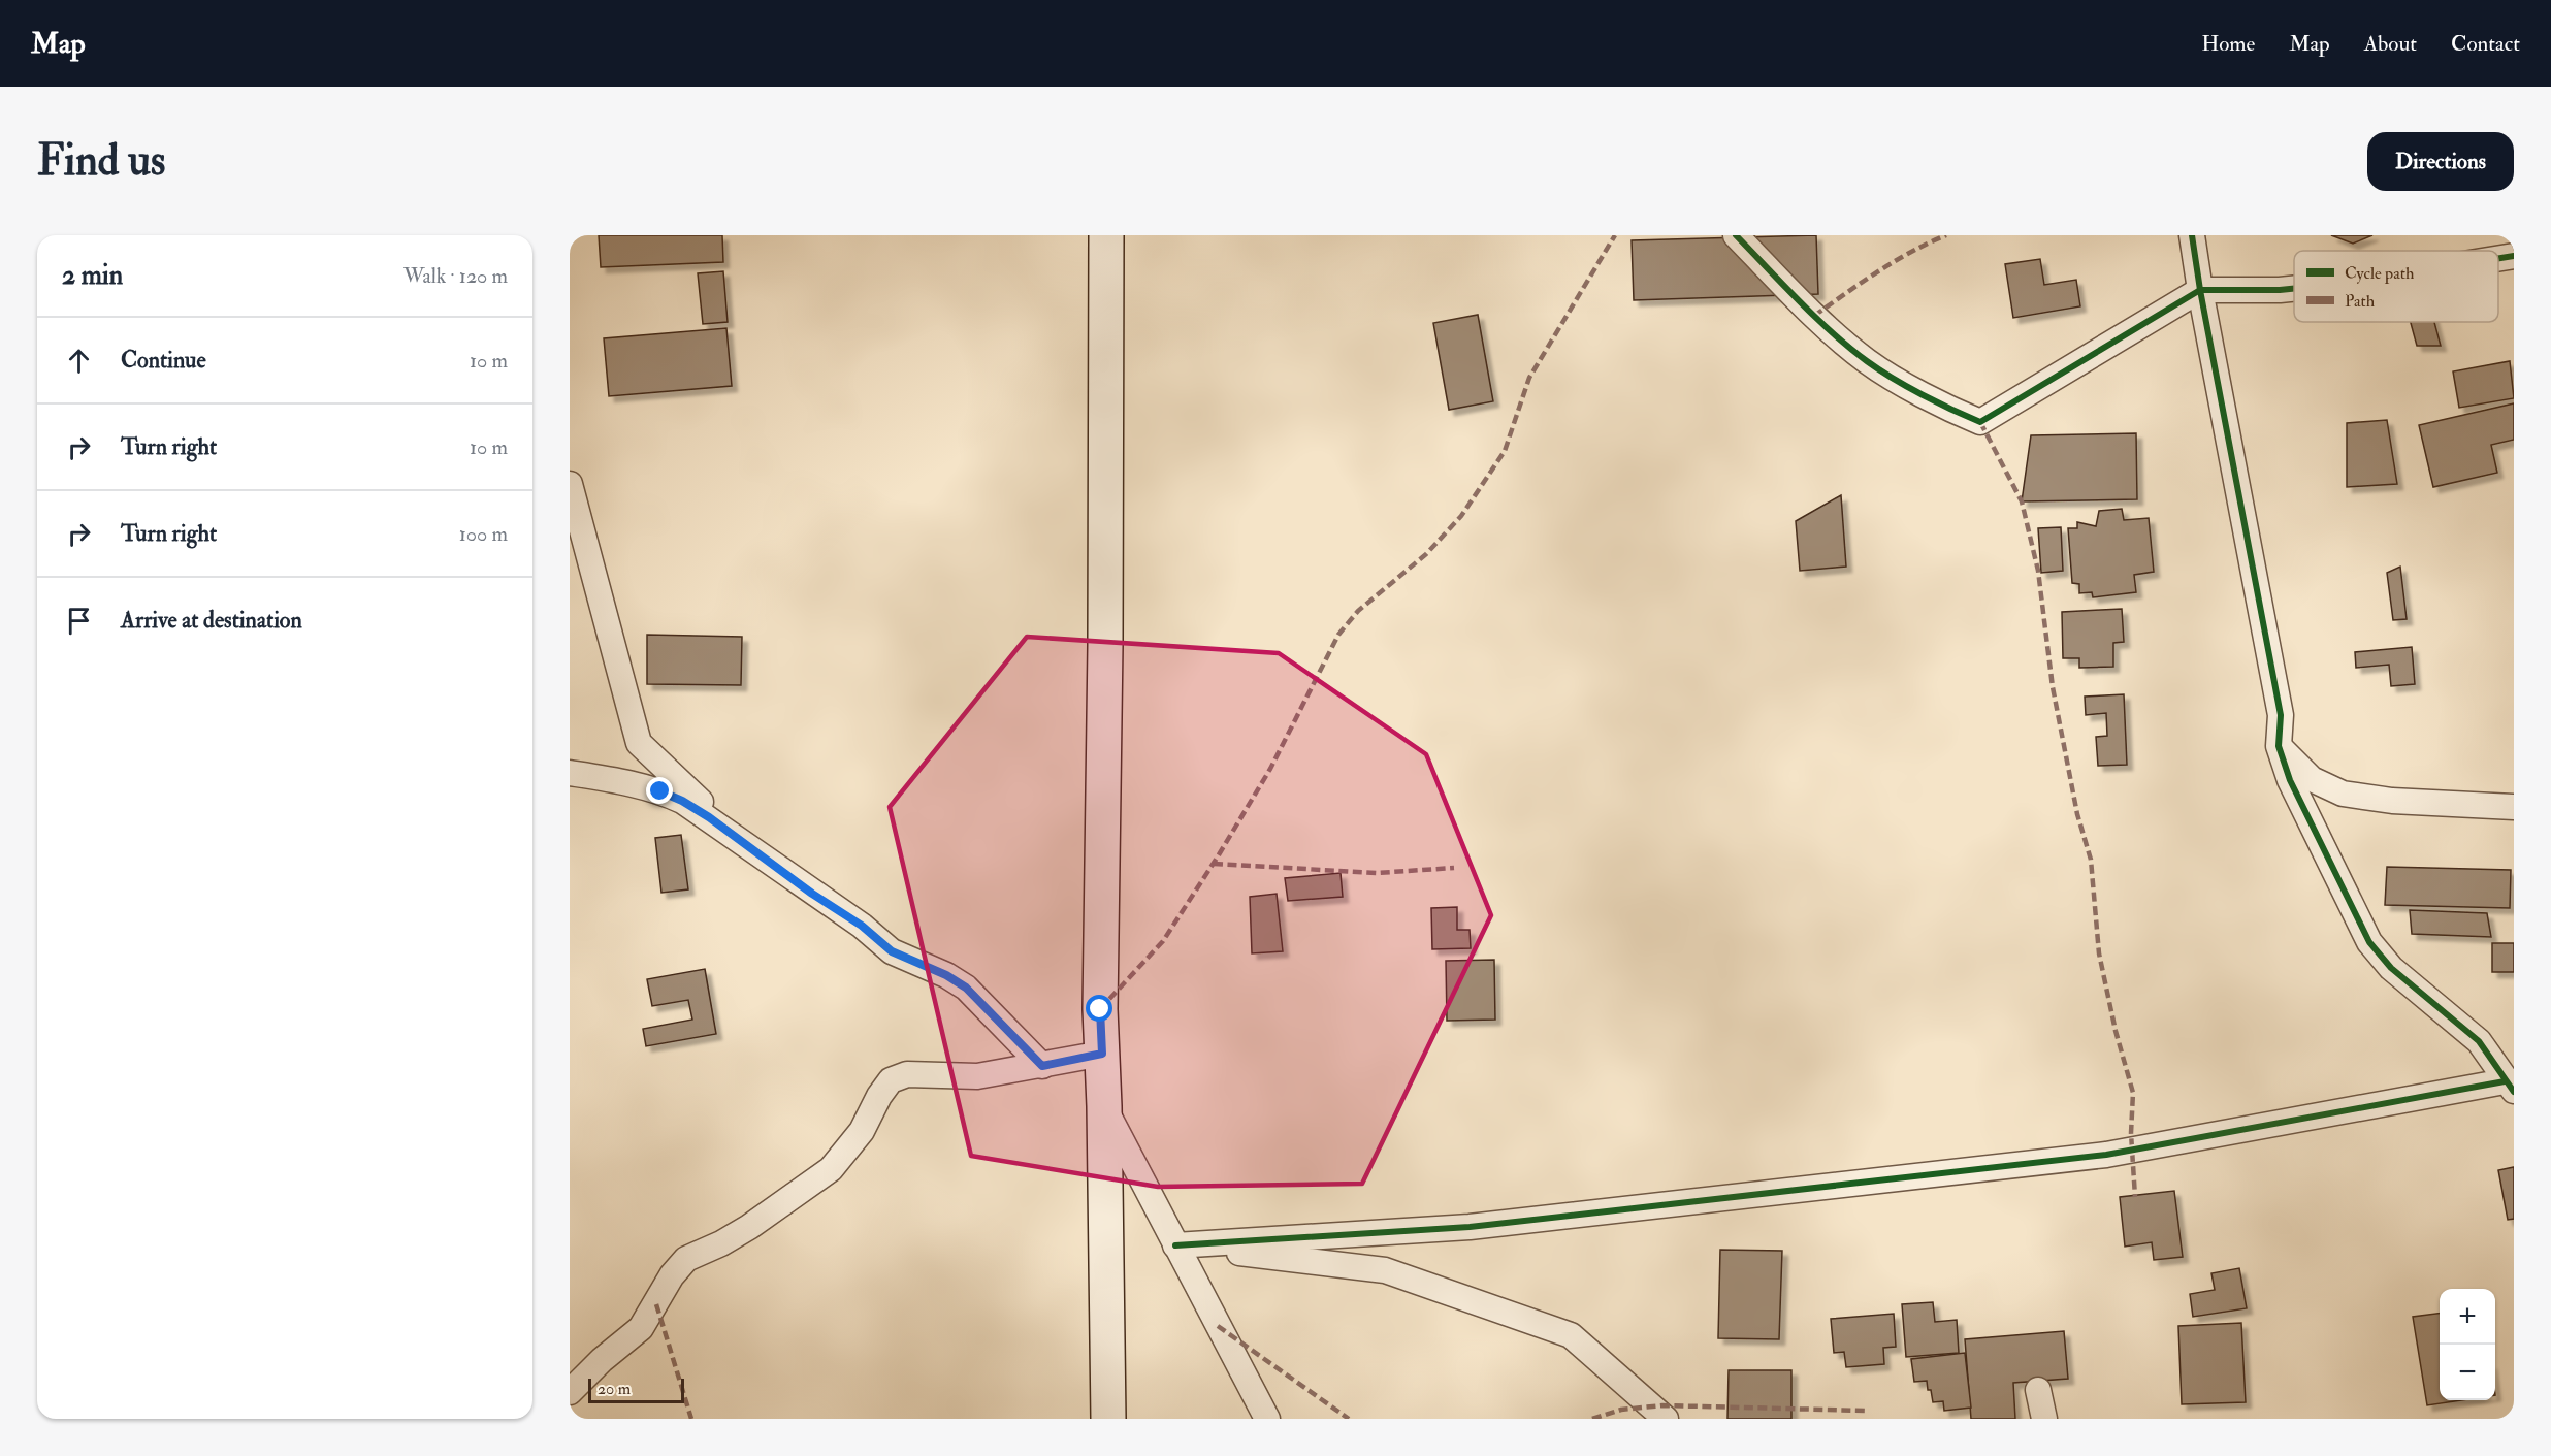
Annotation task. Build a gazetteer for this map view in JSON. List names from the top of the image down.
{
  "legend": ["Cycle path", "Path"],
  "scale_bar": "20 m",
  "page": {
    "header": "Map",
    "nav": [
      "Home",
      "Map",
      "About",
      "Contact"
    ],
    "buttons": "Directions",
    "title": "Find us",
    "heading": ["2 min", "Walk · 120 m"],
    "list": [
      ["Continue", "10 m"],
      ["Turn right", "10 m"],
      ["Turn right", "100 m"],
      "Arrive at destination"
    ],
    "map_buttons": ["+", "−"],
    "scale": "20 m"
  }
}
